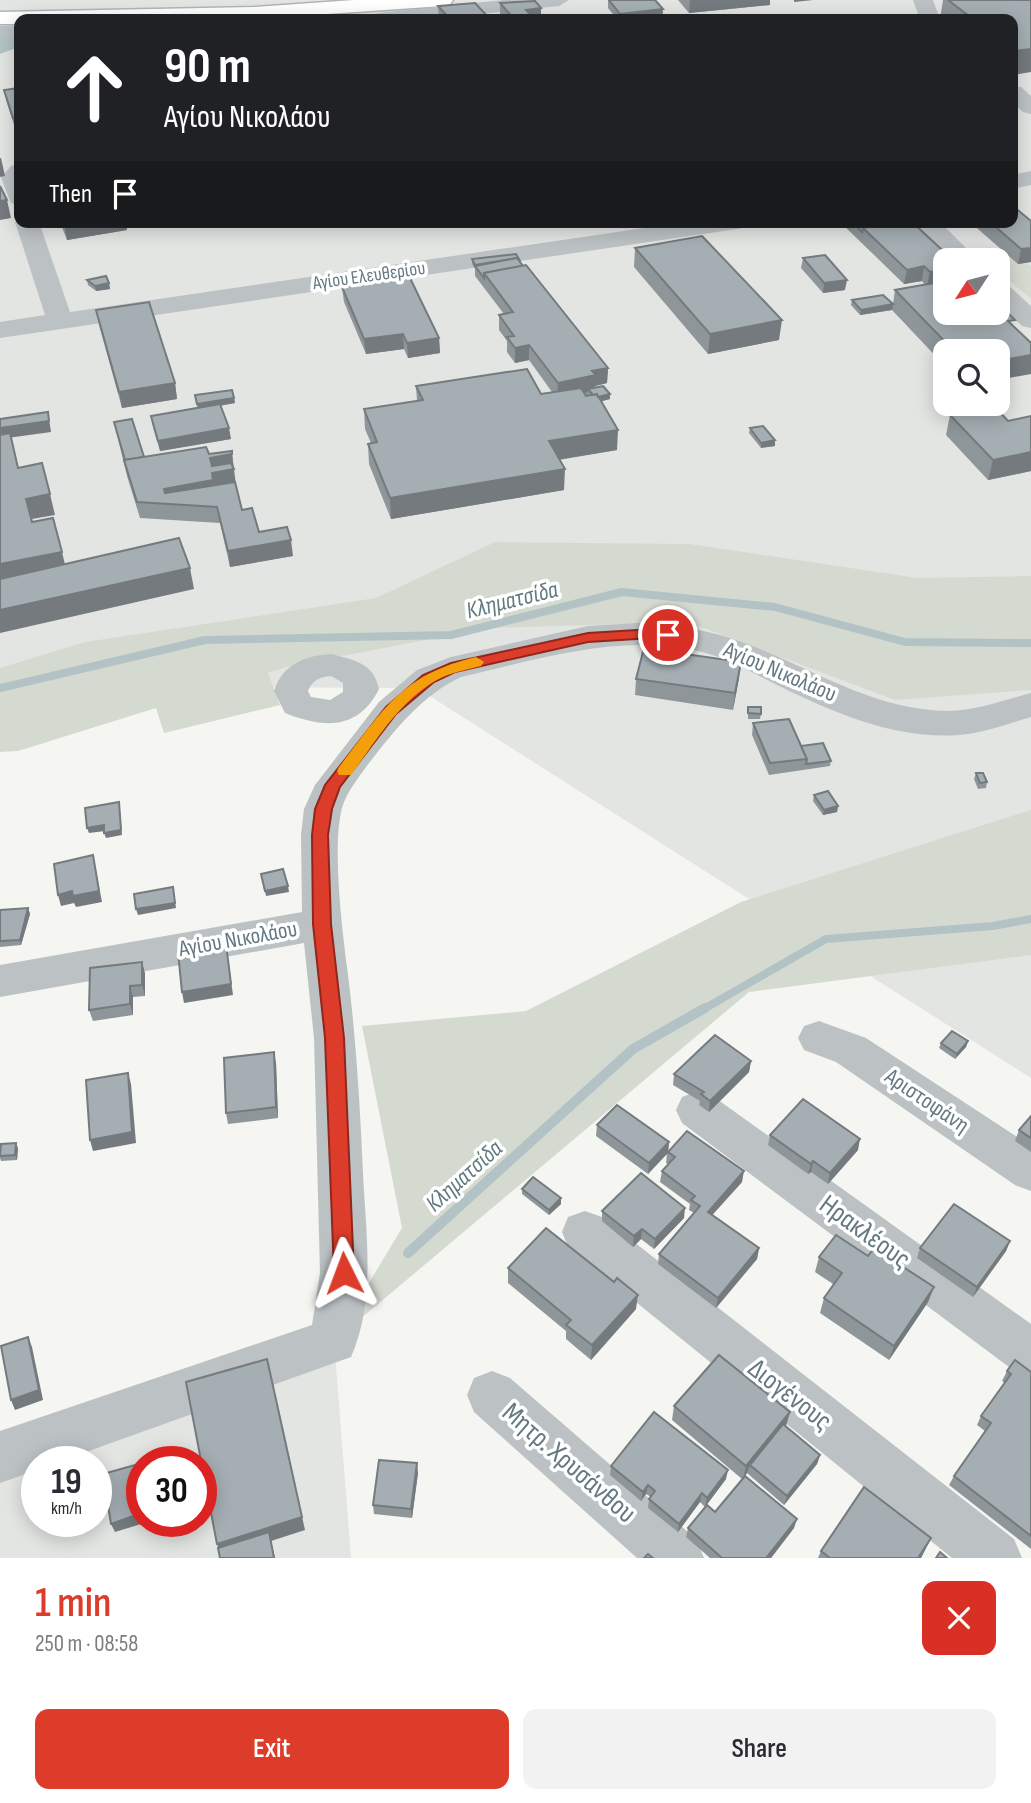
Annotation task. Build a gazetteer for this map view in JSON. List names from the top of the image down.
{
  "streets": {
    "street": [
      "Αγίου Ελευθερίου",
      "Αγίου Νικολάου",
      "Αριστοφάνη",
      "Ηρακλέους",
      "Διογένους",
      "Μητρ. Χρυσάνθου"
    ]
  },
  "water": ["Κληματσίδα"],
  "north": "bottom left",
  "page": {
    "turn": ["90 m", "Αγίου Νικολάου"],
    "then": "Then",
    "speed": "19 km/h",
    "limit": "30",
    "heading": ["1 min", "250 m · 08:58"],
    "buttons": ["Exit", "Share"]
  }
}
